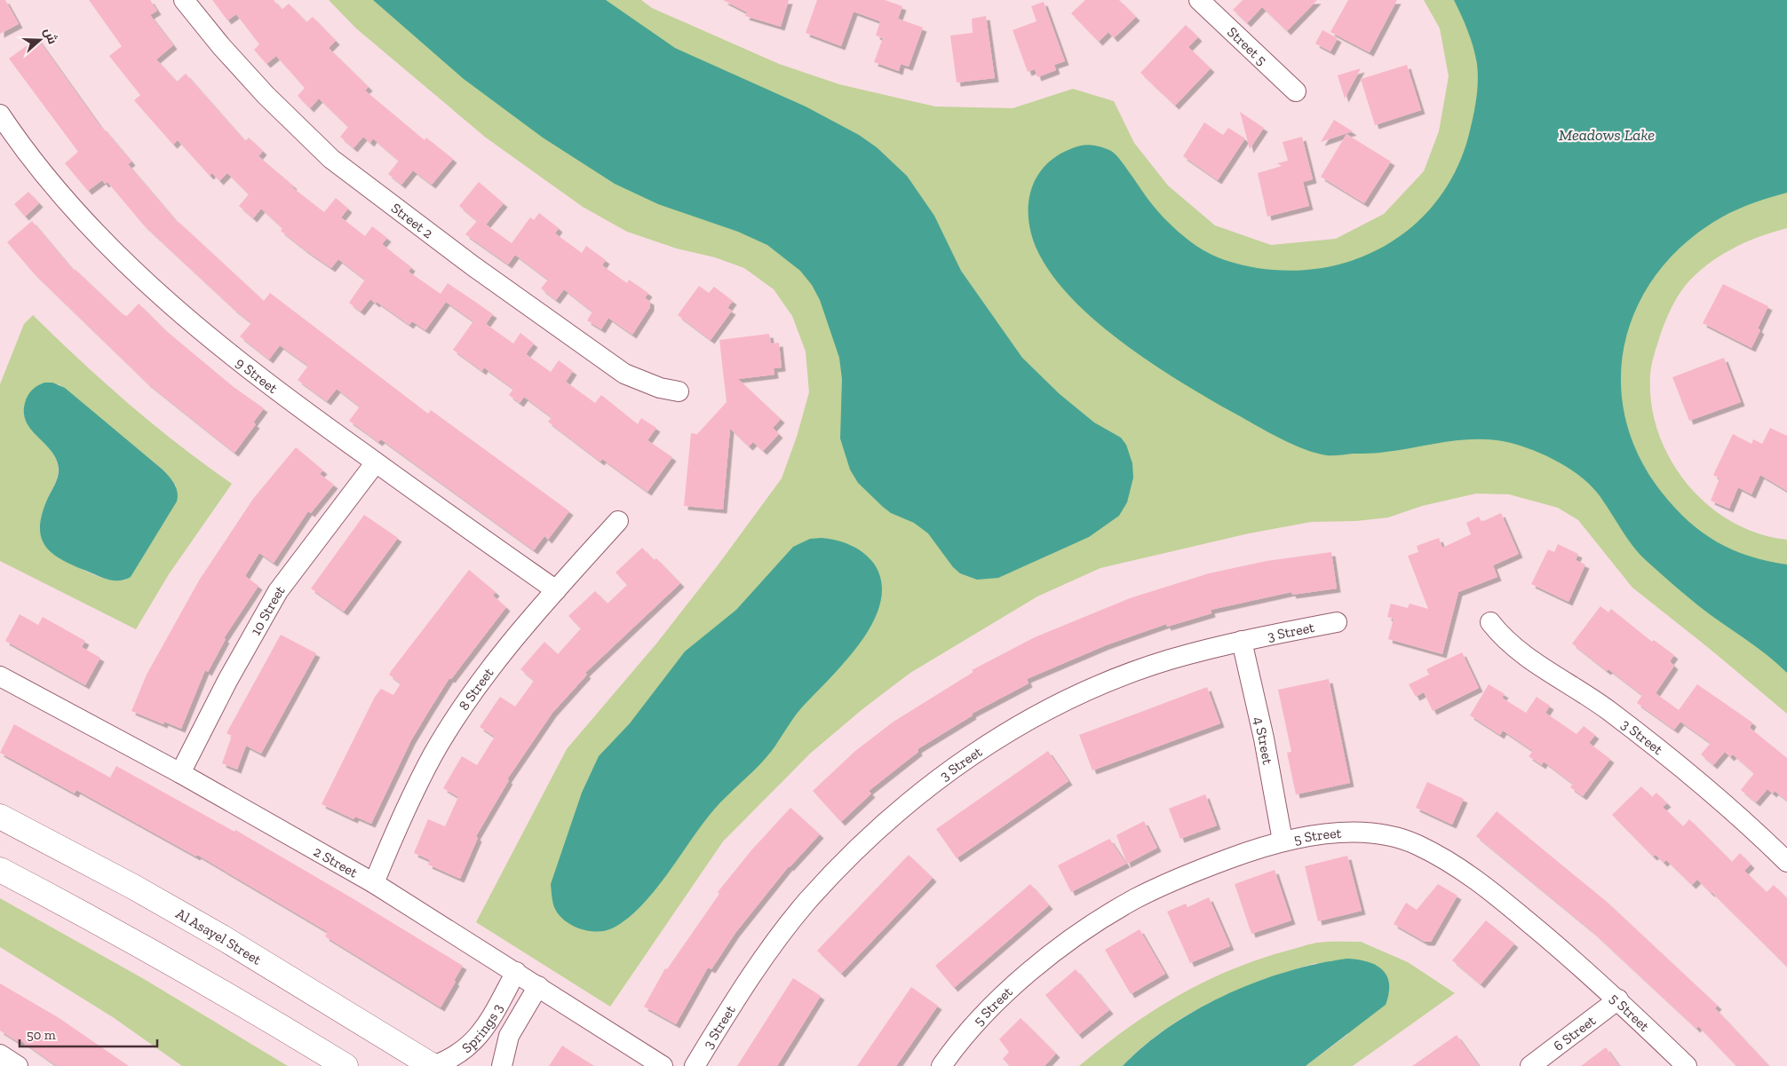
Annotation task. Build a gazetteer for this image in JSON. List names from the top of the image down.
{
  "streets": {
    "main road": ["Al Asayel Street"],
    "street": [
      "Street 5",
      "Street 2",
      "9 Street",
      "10 Street",
      "3 Street",
      "8 Street",
      "4 Street",
      "5 Street",
      "2 Street",
      "Springs 3",
      "6 Street"
    ]
  },
  "crossings": [
    ["9 Street", "10 Street"],
    ["9 Street", "8 Street"],
    ["10 Street", "2 Street"],
    ["3 Street", "4 Street"],
    ["8 Street", "2 Street"],
    ["4 Street", "5 Street"],
    ["5 Street", "6 Street"],
    ["2 Street", "Springs 3"],
    ["Al Asayel Street", "Springs 3"]
  ],
  "water": ["Meadows Lake"],
  "scale_bar": "50 m",
  "north": "right"
}
